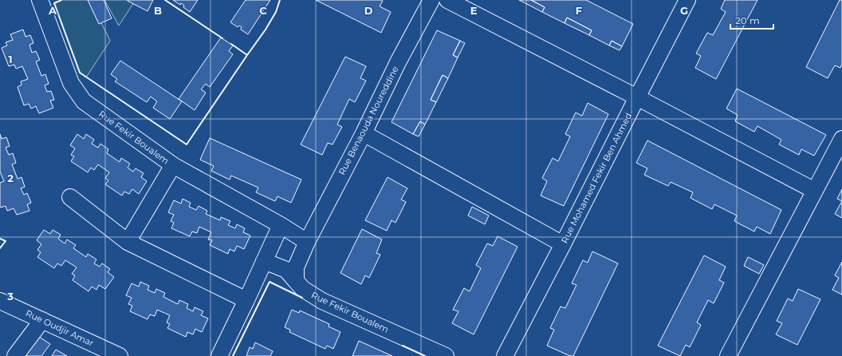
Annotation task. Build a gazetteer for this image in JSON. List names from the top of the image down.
{
  "streets": {
    "street": [
      "Rue Benaouda Noureddine",
      "Rue Fekir Boualem",
      "Rue Mohamed Fekir Ben Ahmed",
      "Rue Oudjir Amar"
    ]
  },
  "crossings": [
    ["Rue Benaouda Noureddine", "Rue Fekir Boualem"]
  ],
  "scale_bar": "20 m",
  "grid": {
    "columns": [
      "A",
      "B",
      "C",
      "D",
      "E",
      "F",
      "G"
    ],
    "rows": ["1", "2", "3"]
  }
}
